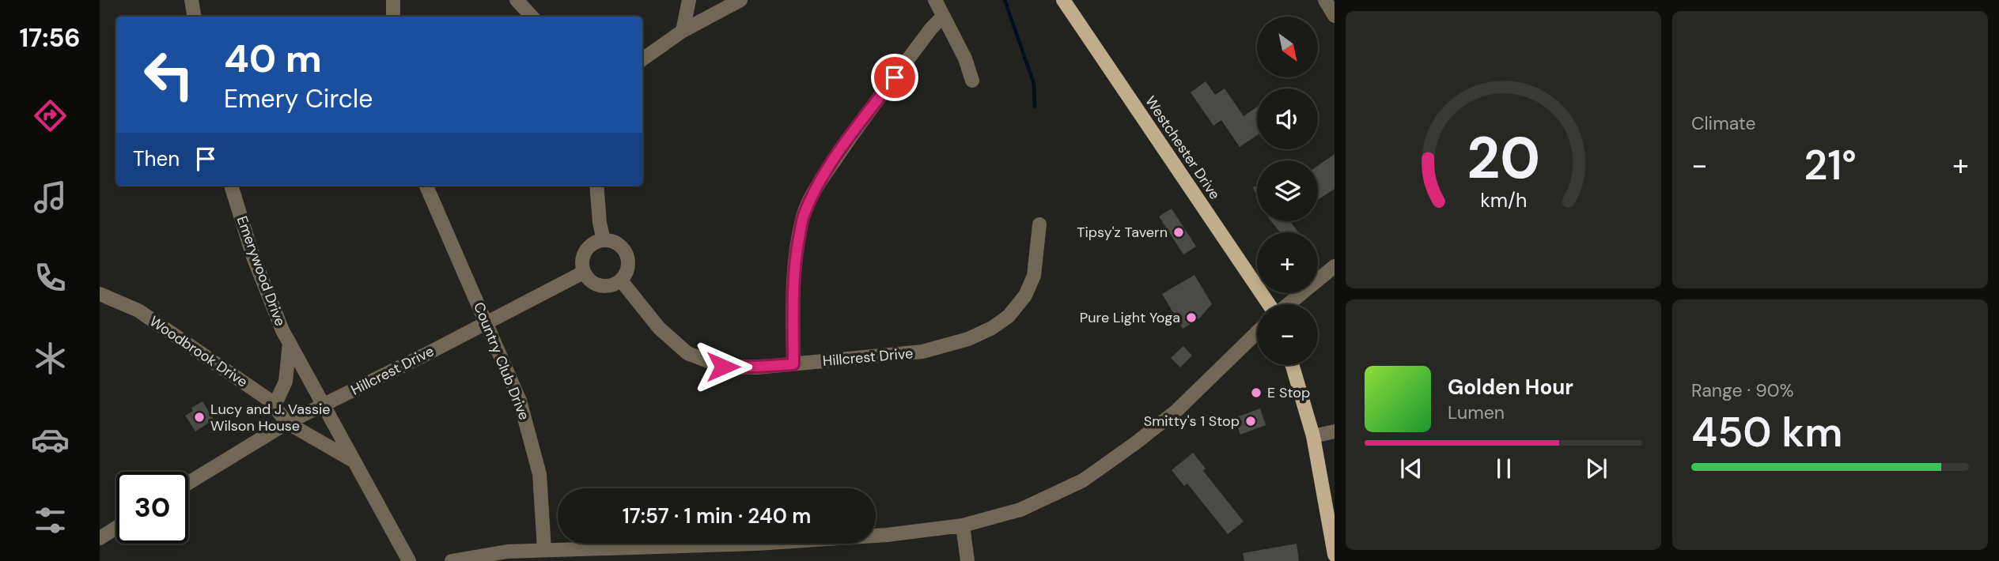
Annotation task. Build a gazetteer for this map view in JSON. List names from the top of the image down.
{
  "streets": {
    "main road": ["Westchester Drive"],
    "street": [
      "Emerywood Drive",
      "Woodbrook Drive",
      "Hillcrest Drive",
      "Country Club Drive"
    ]
  },
  "crossings": [
    ["Emerywood Drive", "Hillcrest Drive"],
    ["Woodbrook Drive", "Hillcrest Drive"],
    ["Hillcrest Drive", "Country Club Drive"]
  ],
  "places": [
    "Tipsy'z Tavern",
    "Pure Light Yoga",
    "E Stop",
    "Lucy and J. Vassie Wilson House",
    "Smitty's 1 Stop"
  ],
  "north": "bottom right",
  "page": {
    "tabs": "17:56",
    "tile": [
      "Climate",
      ["Range · 90%", "450 km"]
    ],
    "map_buttons": ["+", "−"],
    "turn": ["40 m", "Emery Circle"],
    "then": "Then",
    "heat": ["−", "21°", "+"],
    "song": ["Golden Hour", "Lumen"],
    "limit": "30",
    "trip": "17:57 · 1 min · 240 m",
    "gauge": ["20", "km/h"]
  }
}
